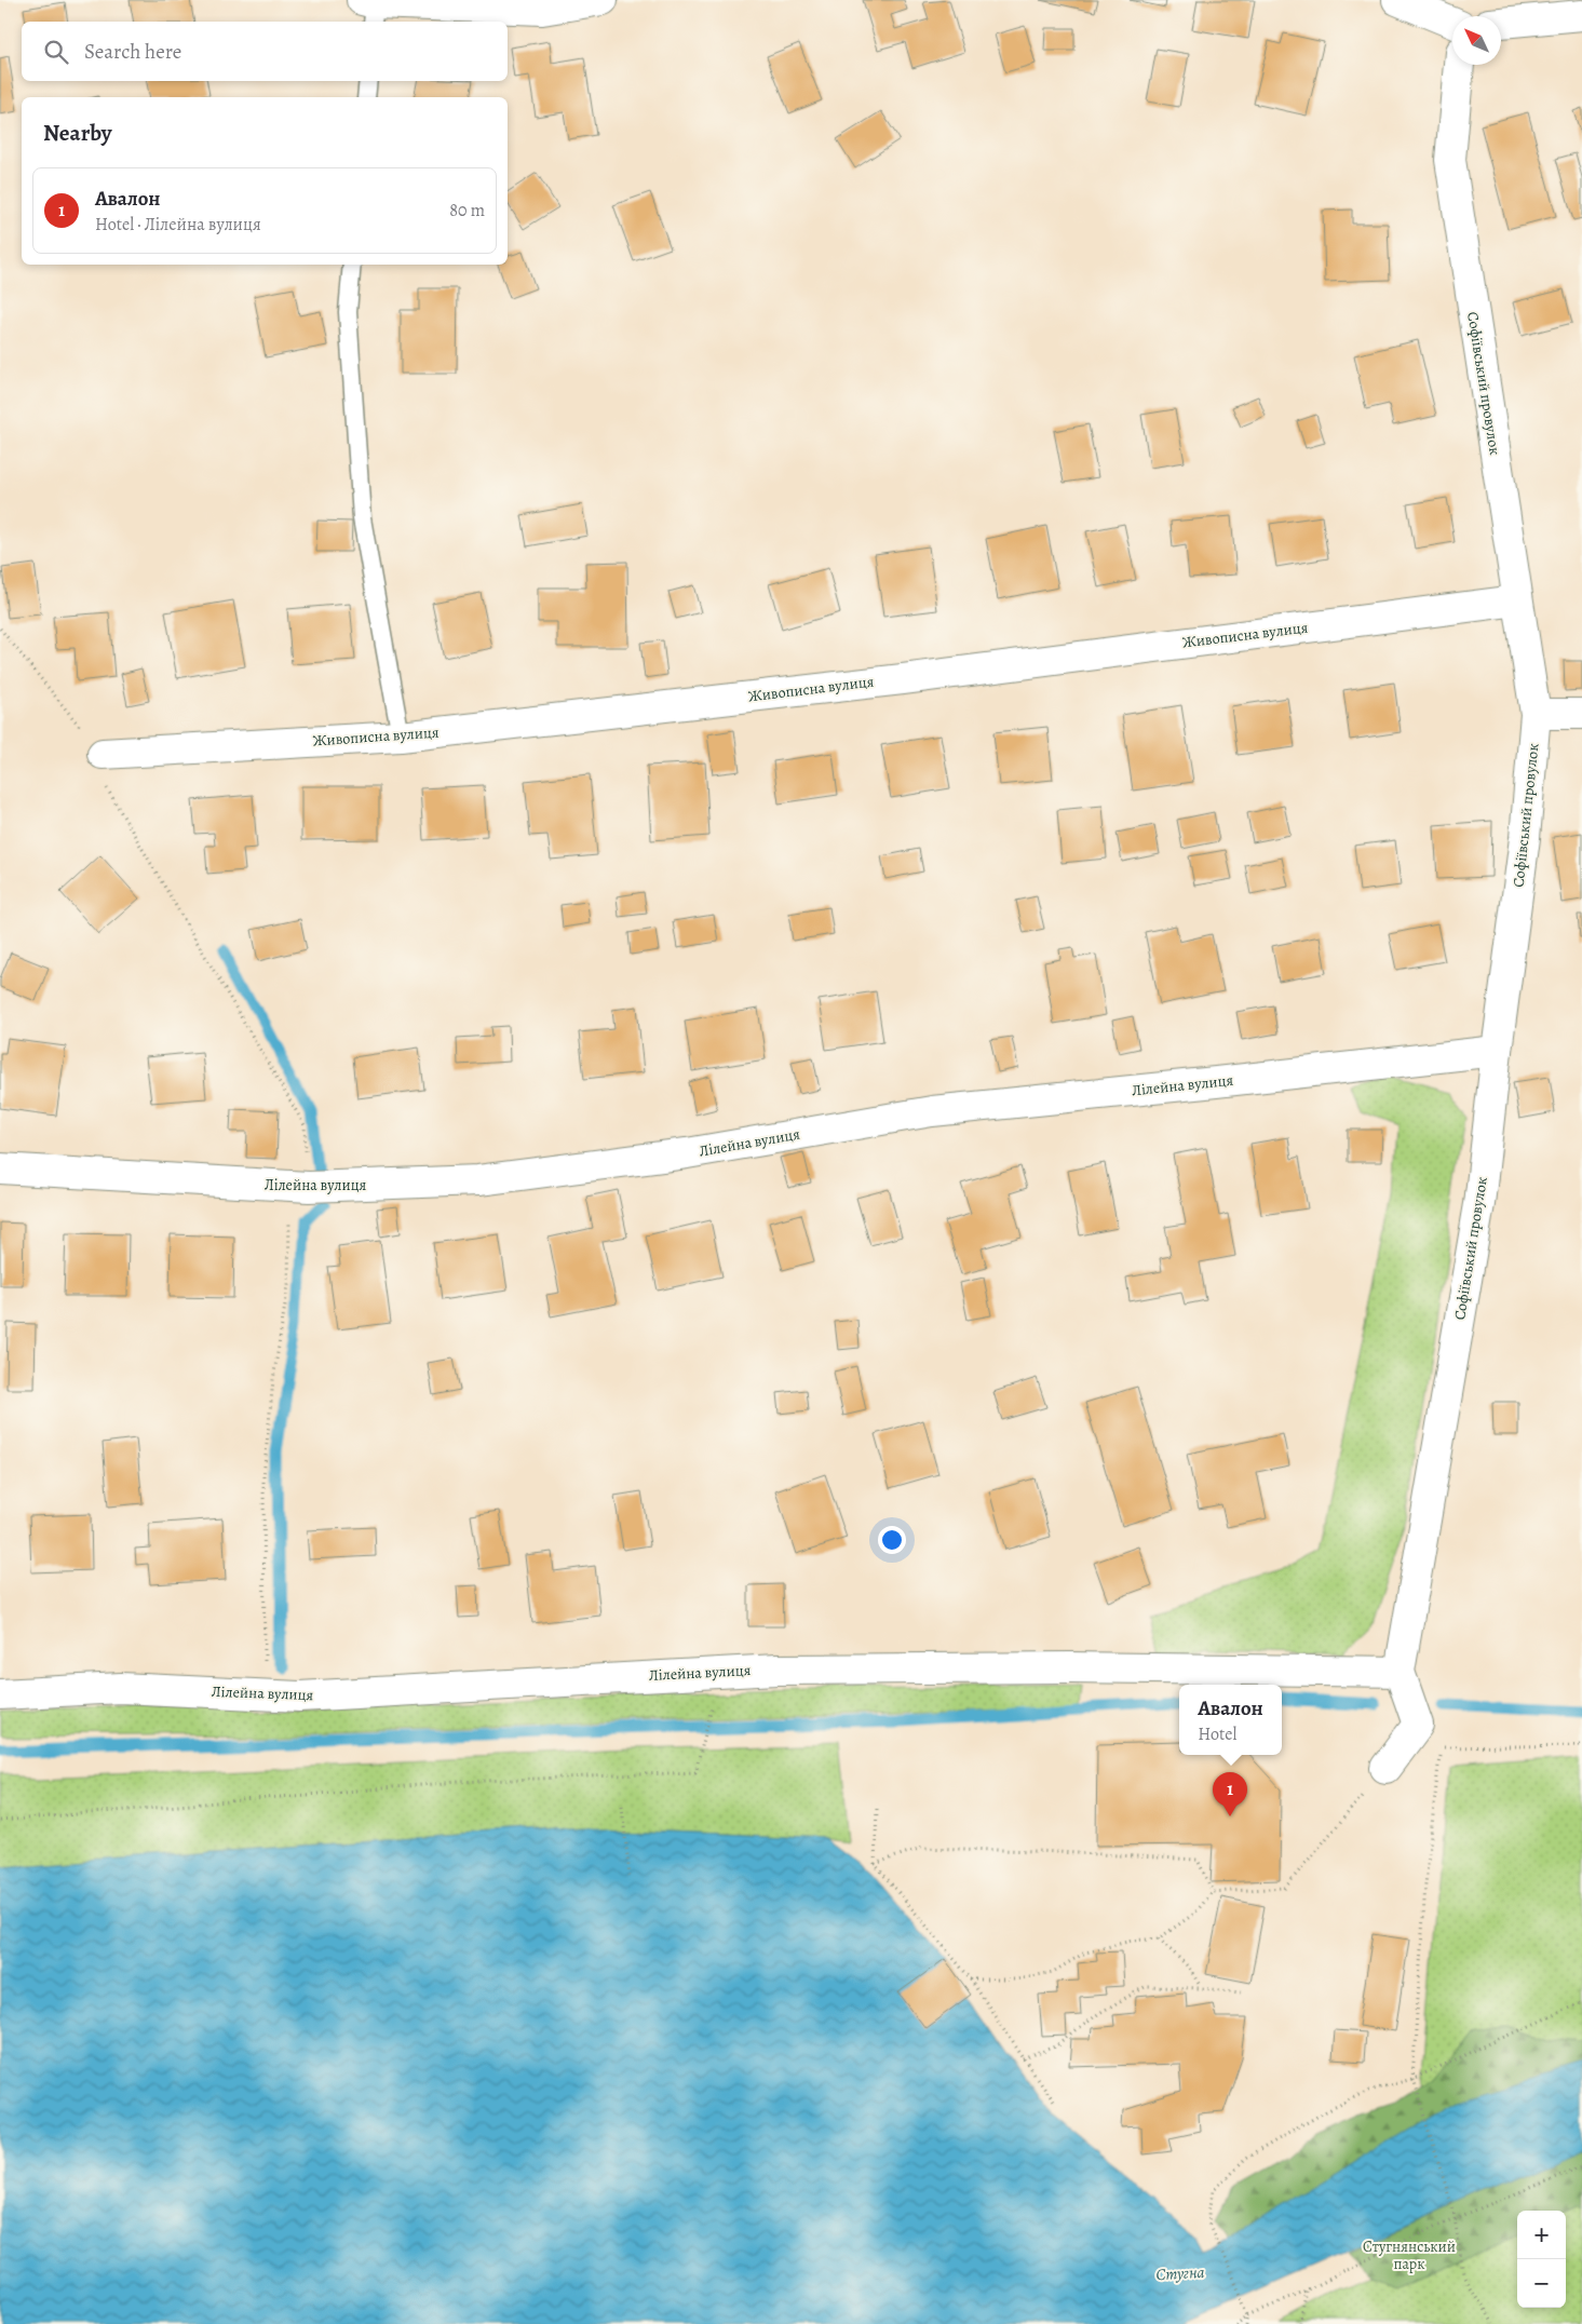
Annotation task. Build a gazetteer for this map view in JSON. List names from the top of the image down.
{
  "streets": {
    "street": ["Софіївський провулок", "Живописна вулиця", "Лілейна вулиця"]
  },
  "crossings": [
    ["Софіївський провулок", "Живописна вулиця"],
    ["Софіївський провулок", "Лілейна вулиця"]
  ],
  "water": ["Стугна"],
  "parks": ["Стугнянський парк"],
  "north": "top left",
  "page": {
    "search": "Search here",
    "heading": "Nearby",
    "list": [
      {
        "mark": "1",
        "name": "Авалон",
        "note": "Hotel · Лілейна вулиця",
        "value": "80 m"
      }
    ],
    "popup": ["Авалон", "Hotel"],
    "pins": "1",
    "map_buttons": ["+", "−"]
  }
}
